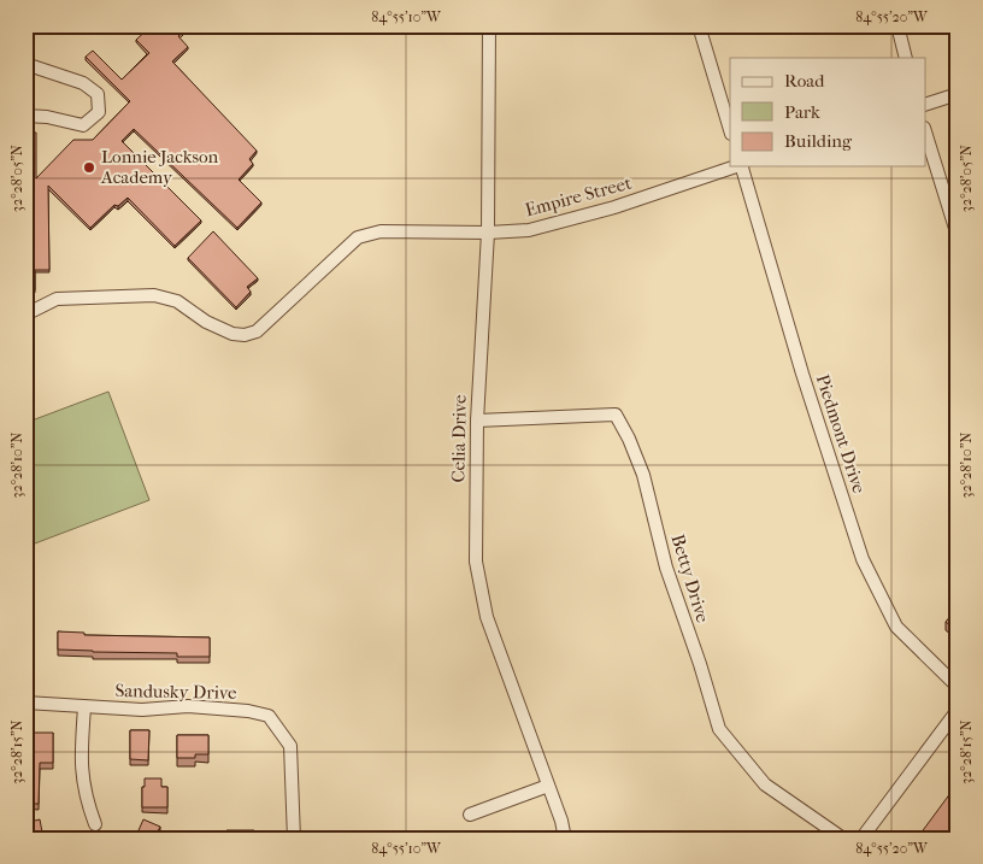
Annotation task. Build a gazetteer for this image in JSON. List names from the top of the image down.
{
  "streets": {
    "street": [
      "Empire Street",
      "Piedmont Drive",
      "Celia Drive",
      "Betty Drive",
      "Sandusky Drive"
    ]
  },
  "crossings": [
    ["Empire Street", "Celia Drive"],
    ["Celia Drive", "Betty Drive"]
  ],
  "places": ["Lonnie Jackson Academy"],
  "legend": ["Road", "Park", "Building"],
  "coordinates": [
    "84°55'10\"W",
    "84°55'20\"W",
    "32°28'05\"N",
    "32°28'10\"N",
    "32°28'15\"N"
  ]
}
